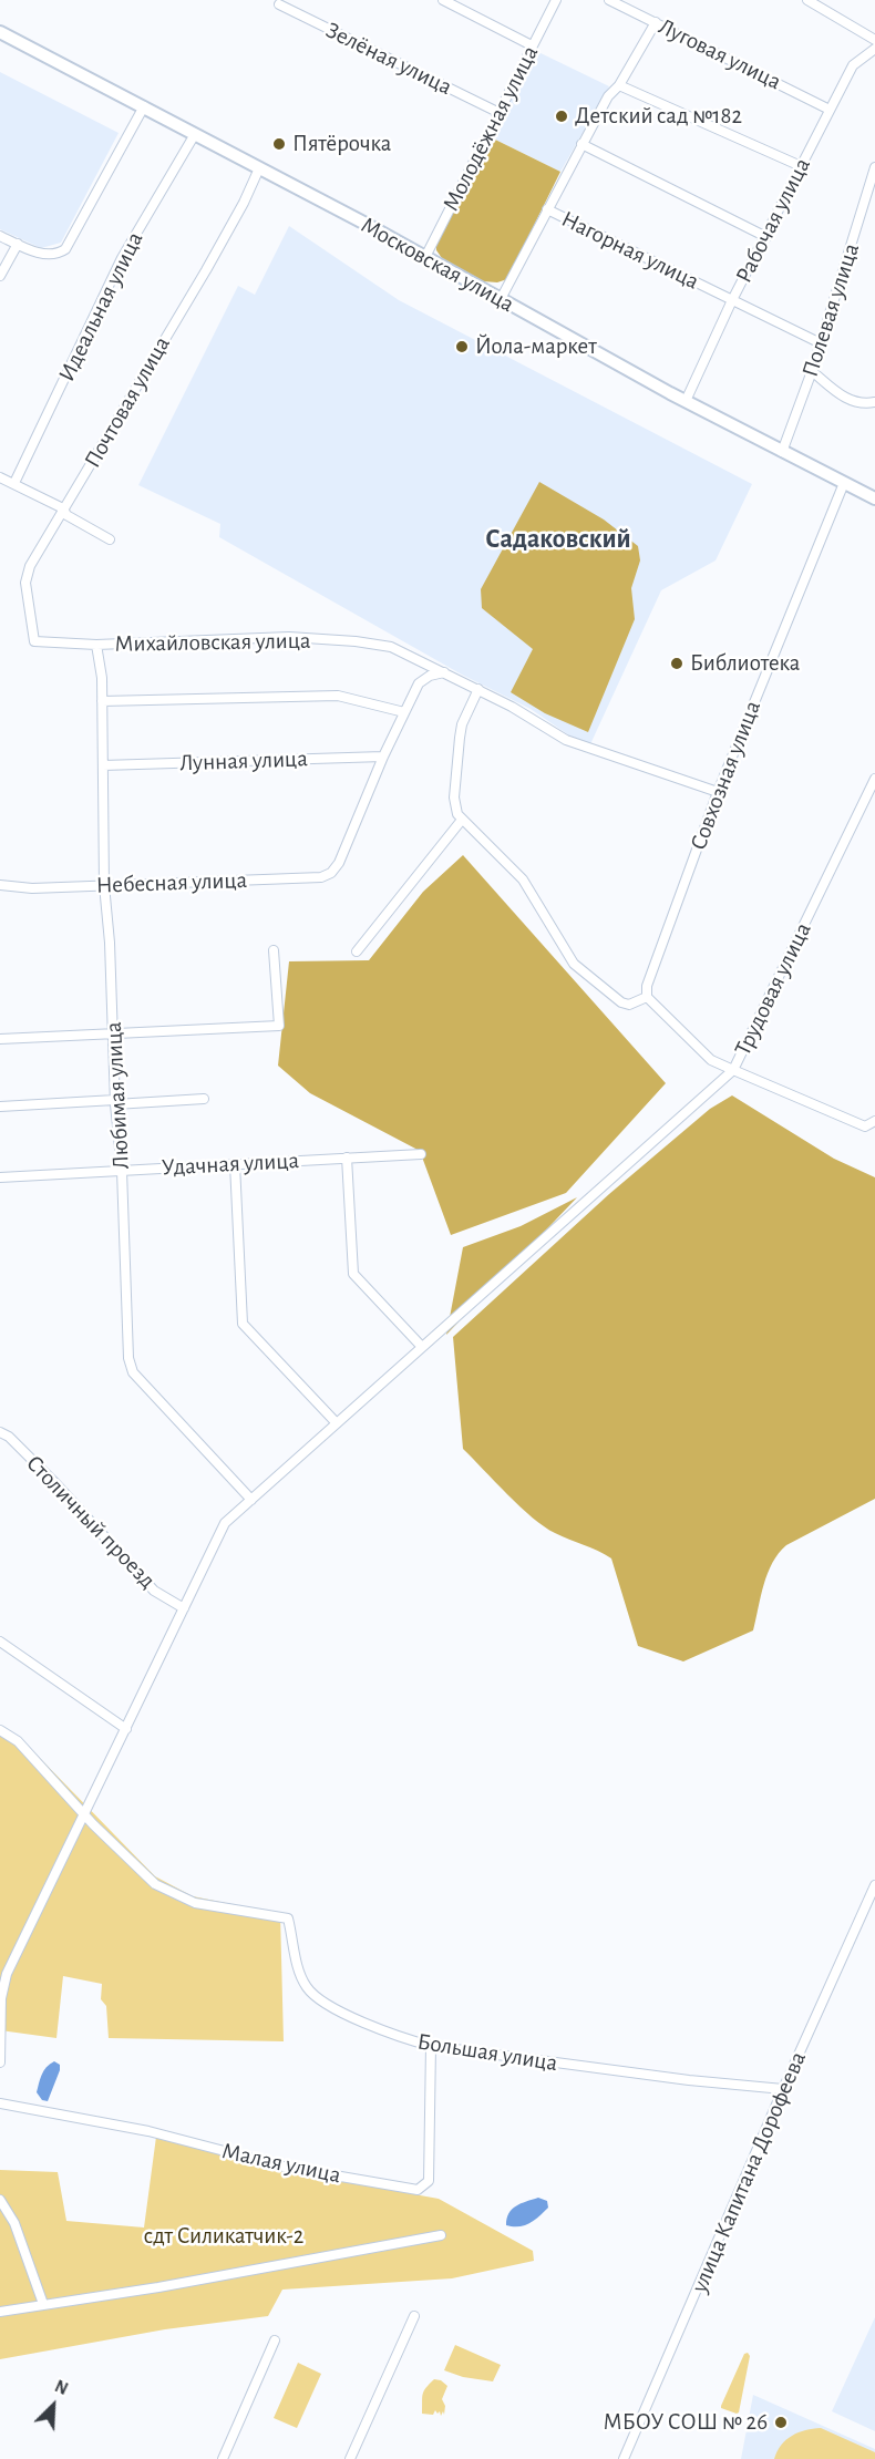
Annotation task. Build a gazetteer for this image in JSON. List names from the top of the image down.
{
  "streets": {
    "main road": ["Московская улица"],
    "street": [
      "Луговая улица",
      "Зелёная улица",
      "Молодёжная улица",
      "Рабочая улица",
      "Нагорная улица",
      "Идеальная улица",
      "Полевая улица",
      "Почтовая улица",
      "Михайловская улица",
      "Лунная улица",
      "Совхозная улица",
      "Небесная улица",
      "Трудовая улица",
      "Любимая улица",
      "Удачная улица",
      "Столичный проезд",
      "Большая улица",
      "Малая улица",
      "улица Капитана Дорофеева"
    ]
  },
  "crossings": [
    ["Луговая улица", "Рабочая улица"],
    ["Зелёная улица", "Молодёжная улица"],
    ["Молодёжная улица", "Московская улица"],
    ["Рабочая улица", "Нагорная улица"],
    ["Рабочая улица", "Московская улица"],
    ["Нагорная улица", "Полевая улица"],
    ["Московская улица", "Идеальная улица"],
    ["Московская улица", "Полевая улица"],
    ["Московская улица", "Почтовая улица"],
    ["Московская улица", "Совхозная улица"],
    ["Почтовая улица", "Михайловская улица"],
    ["Михайловская улица", "Совхозная улица"],
    ["Михайловская улица", "Любимая улица"],
    ["Лунная улица", "Небесная улица"],
    ["Лунная улица", "Любимая улица"],
    ["Небесная улица", "Любимая улица"],
    ["Любимая улица", "Удачная улица"],
    ["Большая улица", "Малая улица"],
    ["Большая улица", "улица Капитана Дорофеева"]
  ],
  "districts": ["Садаковский"],
  "parks": ["сдт Силикатчик-2"],
  "places": [
    "Детский сад №182",
    "Пятёрочка",
    "Йола-маркет",
    "Библиотека",
    "МБОУ СОШ № 26"
  ],
  "north": "top right"
}
